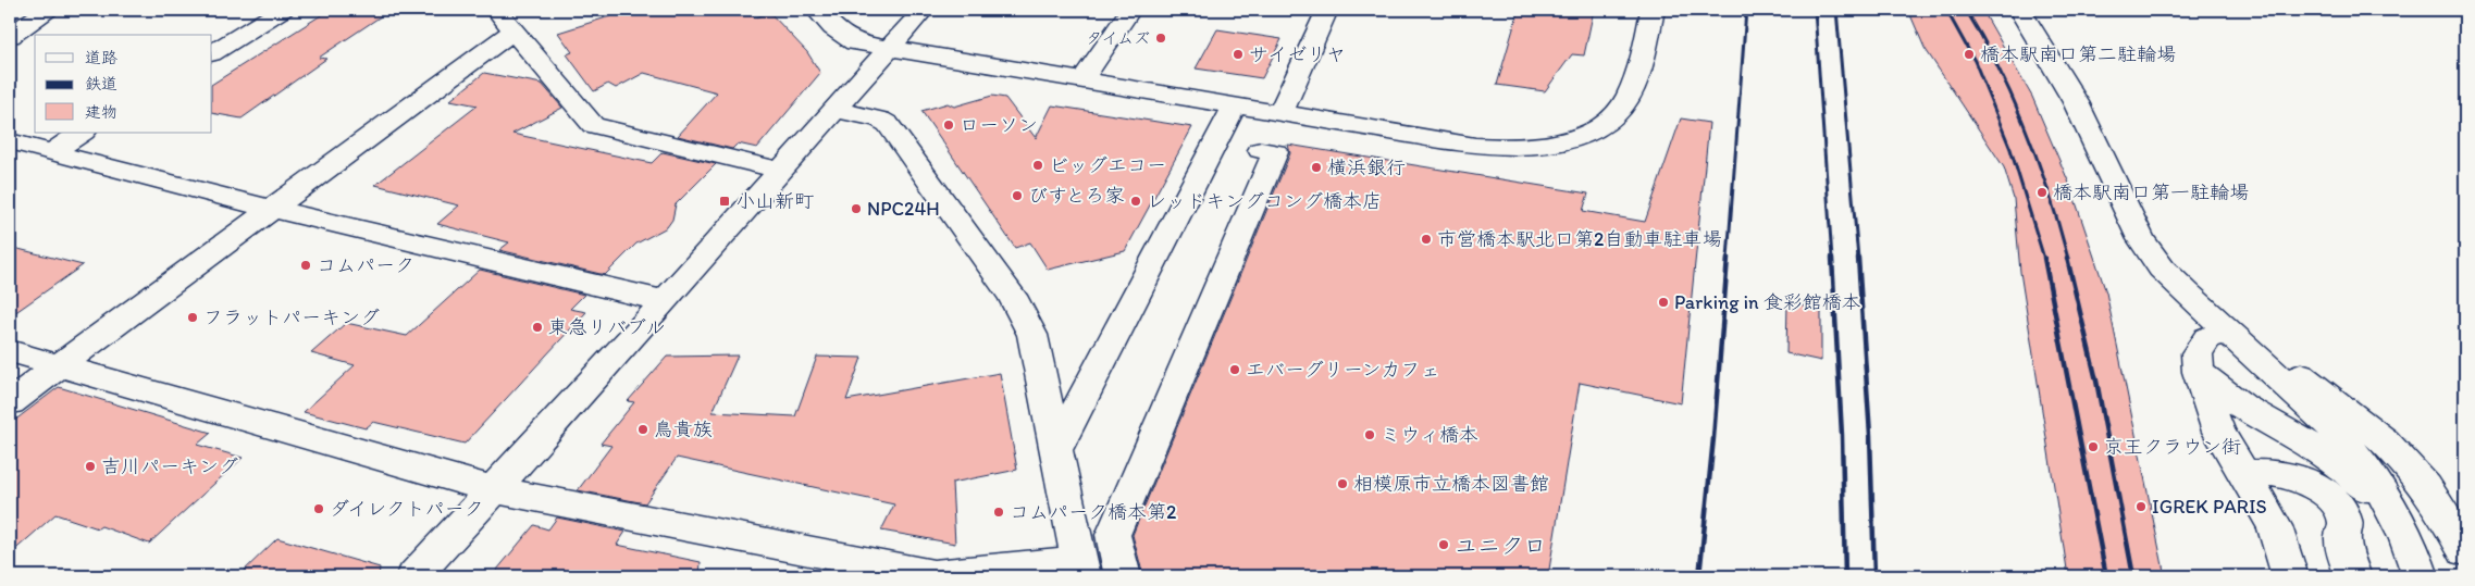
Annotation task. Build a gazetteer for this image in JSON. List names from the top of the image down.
{
  "places": {
    "other": [
      "タイムズ",
      "サイゼリヤ",
      "橋本駅南口第二駐輪場",
      "ローソン",
      "ビッグエコー",
      "横浜銀行",
      "橋本駅南口第一駐輪場",
      "びすとろ家",
      "レッドキングコング橋本店",
      "NPC24H",
      "市営橋本駅北口第2自動車駐車場",
      "コムパーク",
      "Parking in 食彩館橋本",
      "フラットパーキング",
      "東急リバブル",
      "エバーグリーンカフェ",
      "鳥貴族",
      "ミウィ橋本",
      "京王クラウン街",
      "吉川パーキング",
      "相模原市立橋本図書館",
      "IGREK PARIS",
      "ダイレクトパーク",
      "コムパーク橋本第2",
      "ユニクロ"
    ],
    "transit": ["小山新町"]
  },
  "legend": ["道路", "鉄道", "建物"]
}
